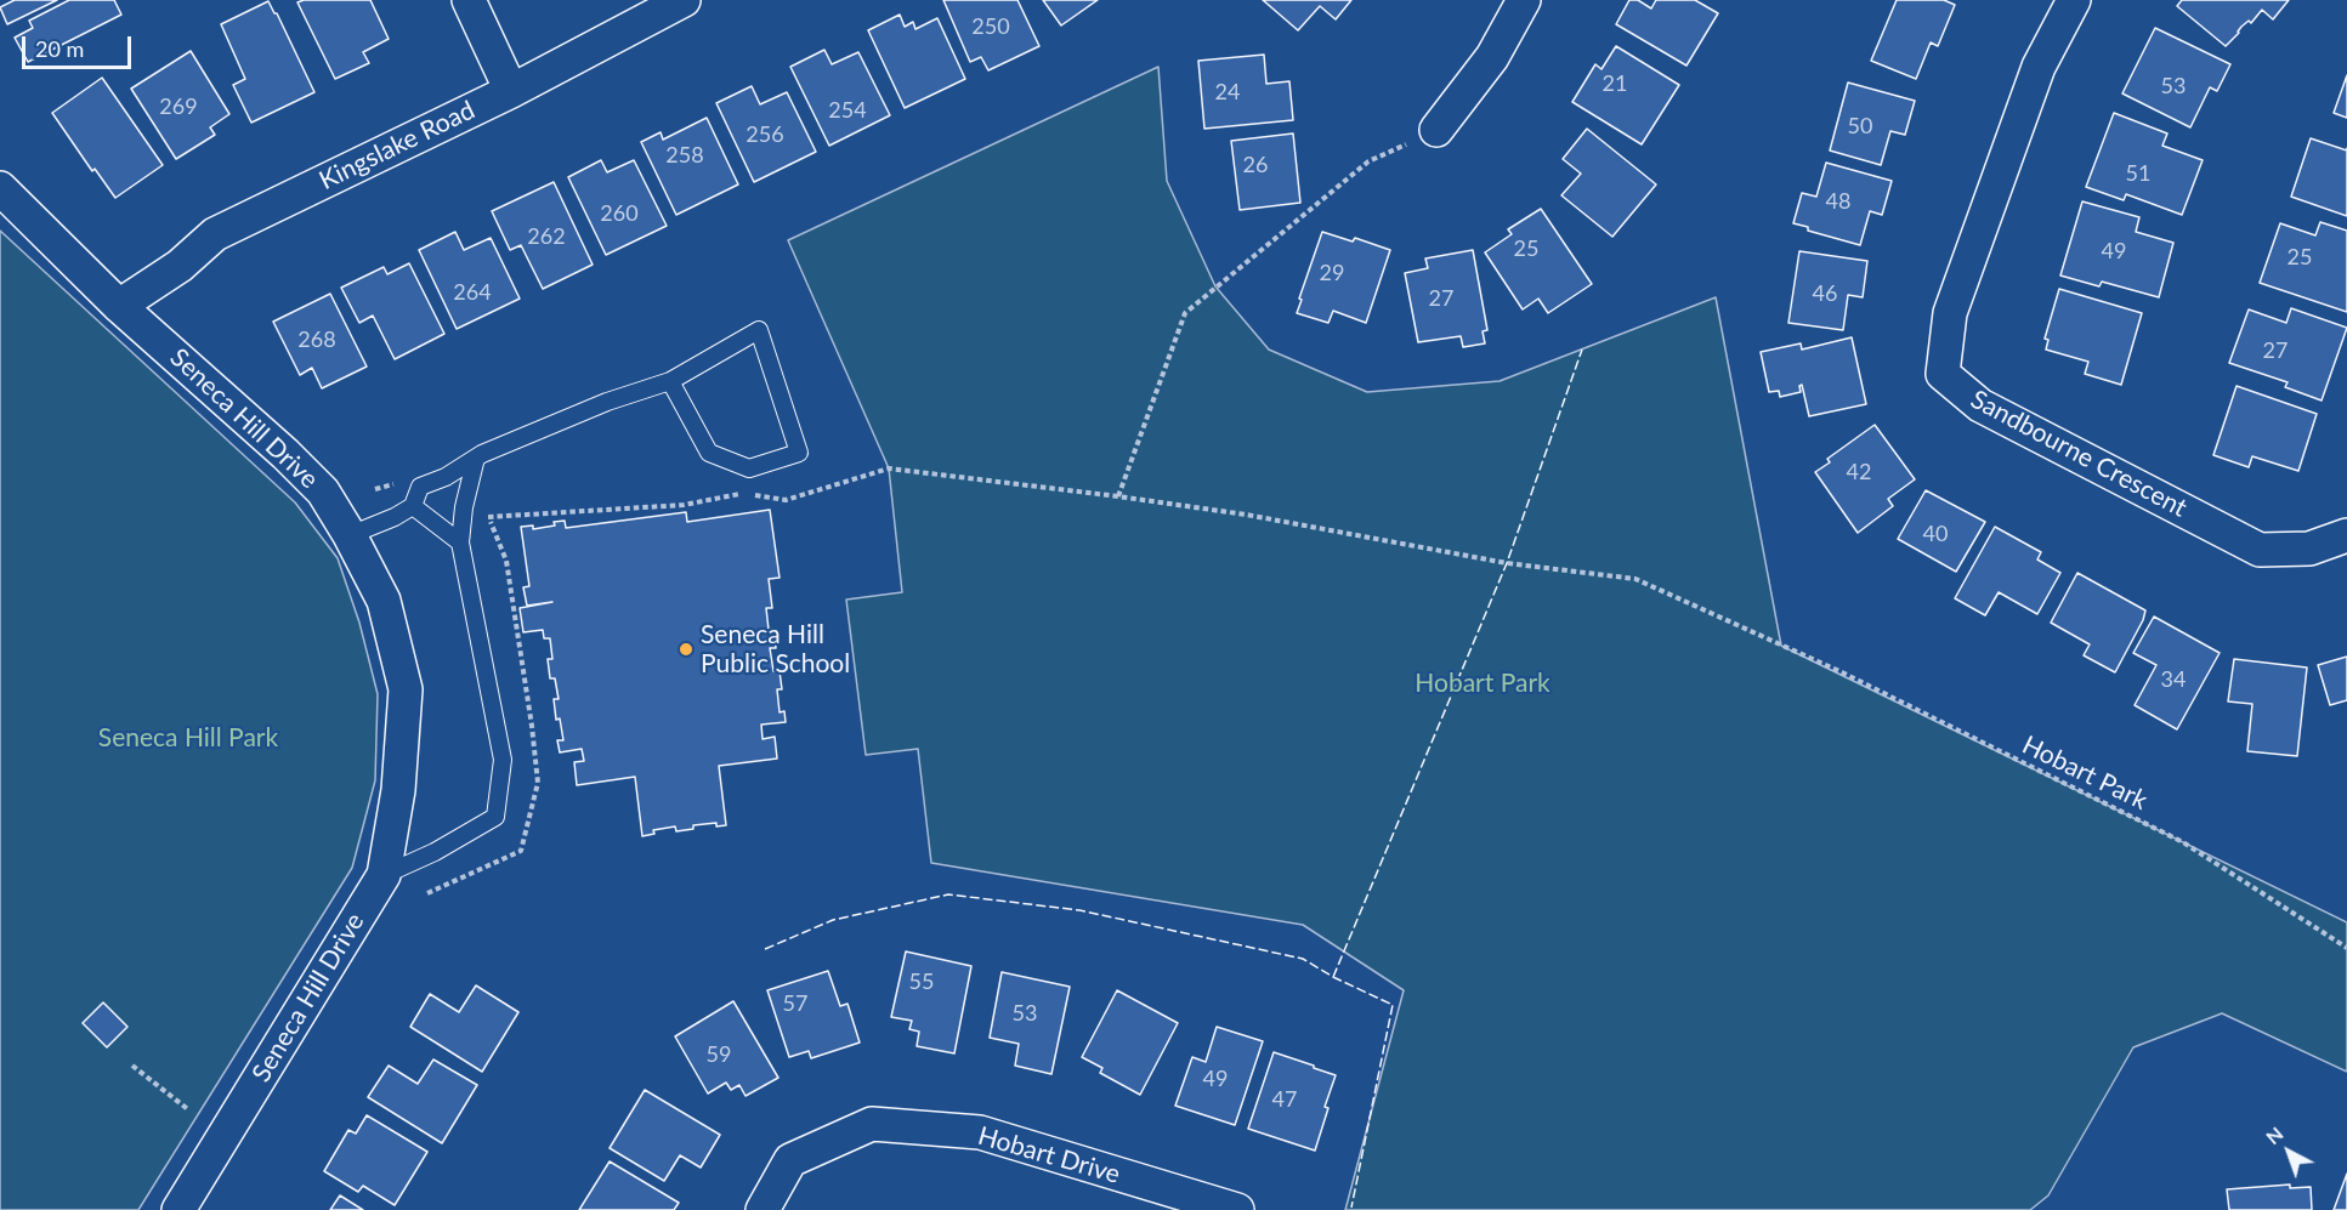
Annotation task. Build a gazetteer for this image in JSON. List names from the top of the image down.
{
  "streets": {
    "street": [
      "Kingslake Road",
      "Seneca Hill Drive",
      "Sandbourne Crescent",
      "Hobart Drive"
    ],
    "path": ["Hobart Park"]
  },
  "crossings": [
    ["Kingslake Road", "Seneca Hill Drive"]
  ],
  "parks": ["Hobart Park", "Seneca Hill Park"],
  "places": ["Seneca Hill Public School"],
  "house_numbers": [
    "250",
    "21",
    "53",
    "24",
    "269",
    "254",
    "50",
    "256",
    "258",
    "26",
    "51",
    "48",
    "260",
    "262",
    "25",
    "49",
    "25",
    "29",
    "264",
    "46",
    "27",
    "268",
    "27",
    "42",
    "40",
    "34",
    "55",
    "57",
    "53",
    "59",
    "49",
    "47"
  ],
  "scale_bar": "20 m",
  "north": "top left"
}
